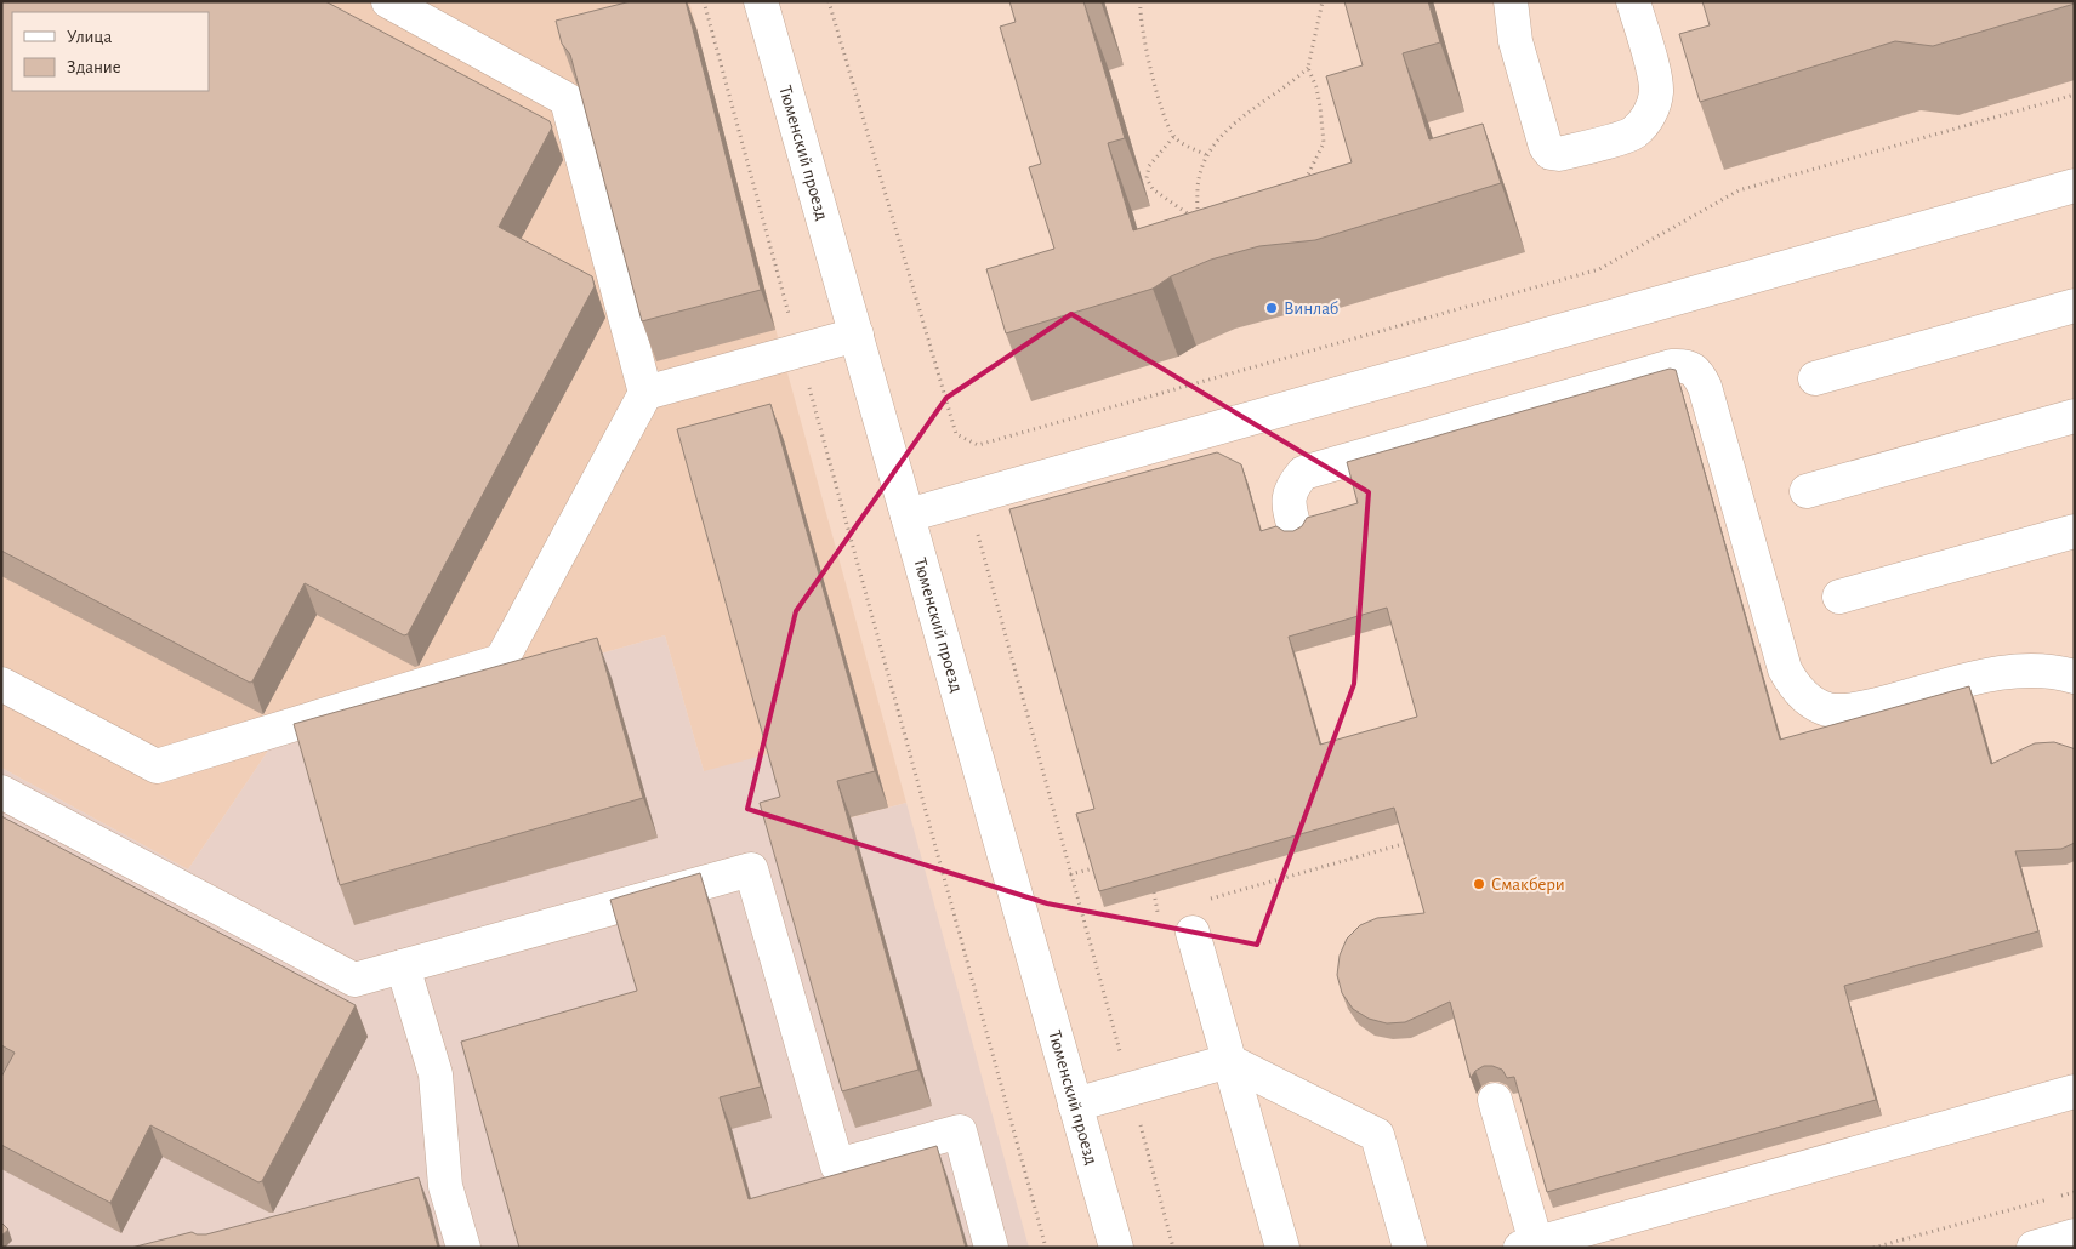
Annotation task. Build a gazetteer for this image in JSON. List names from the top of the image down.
{
  "streets": {
    "street": ["Тюменский проезд"]
  },
  "places": ["Винлаб", "Смакбери"],
  "legend": ["Улица", "Здание"]
}
